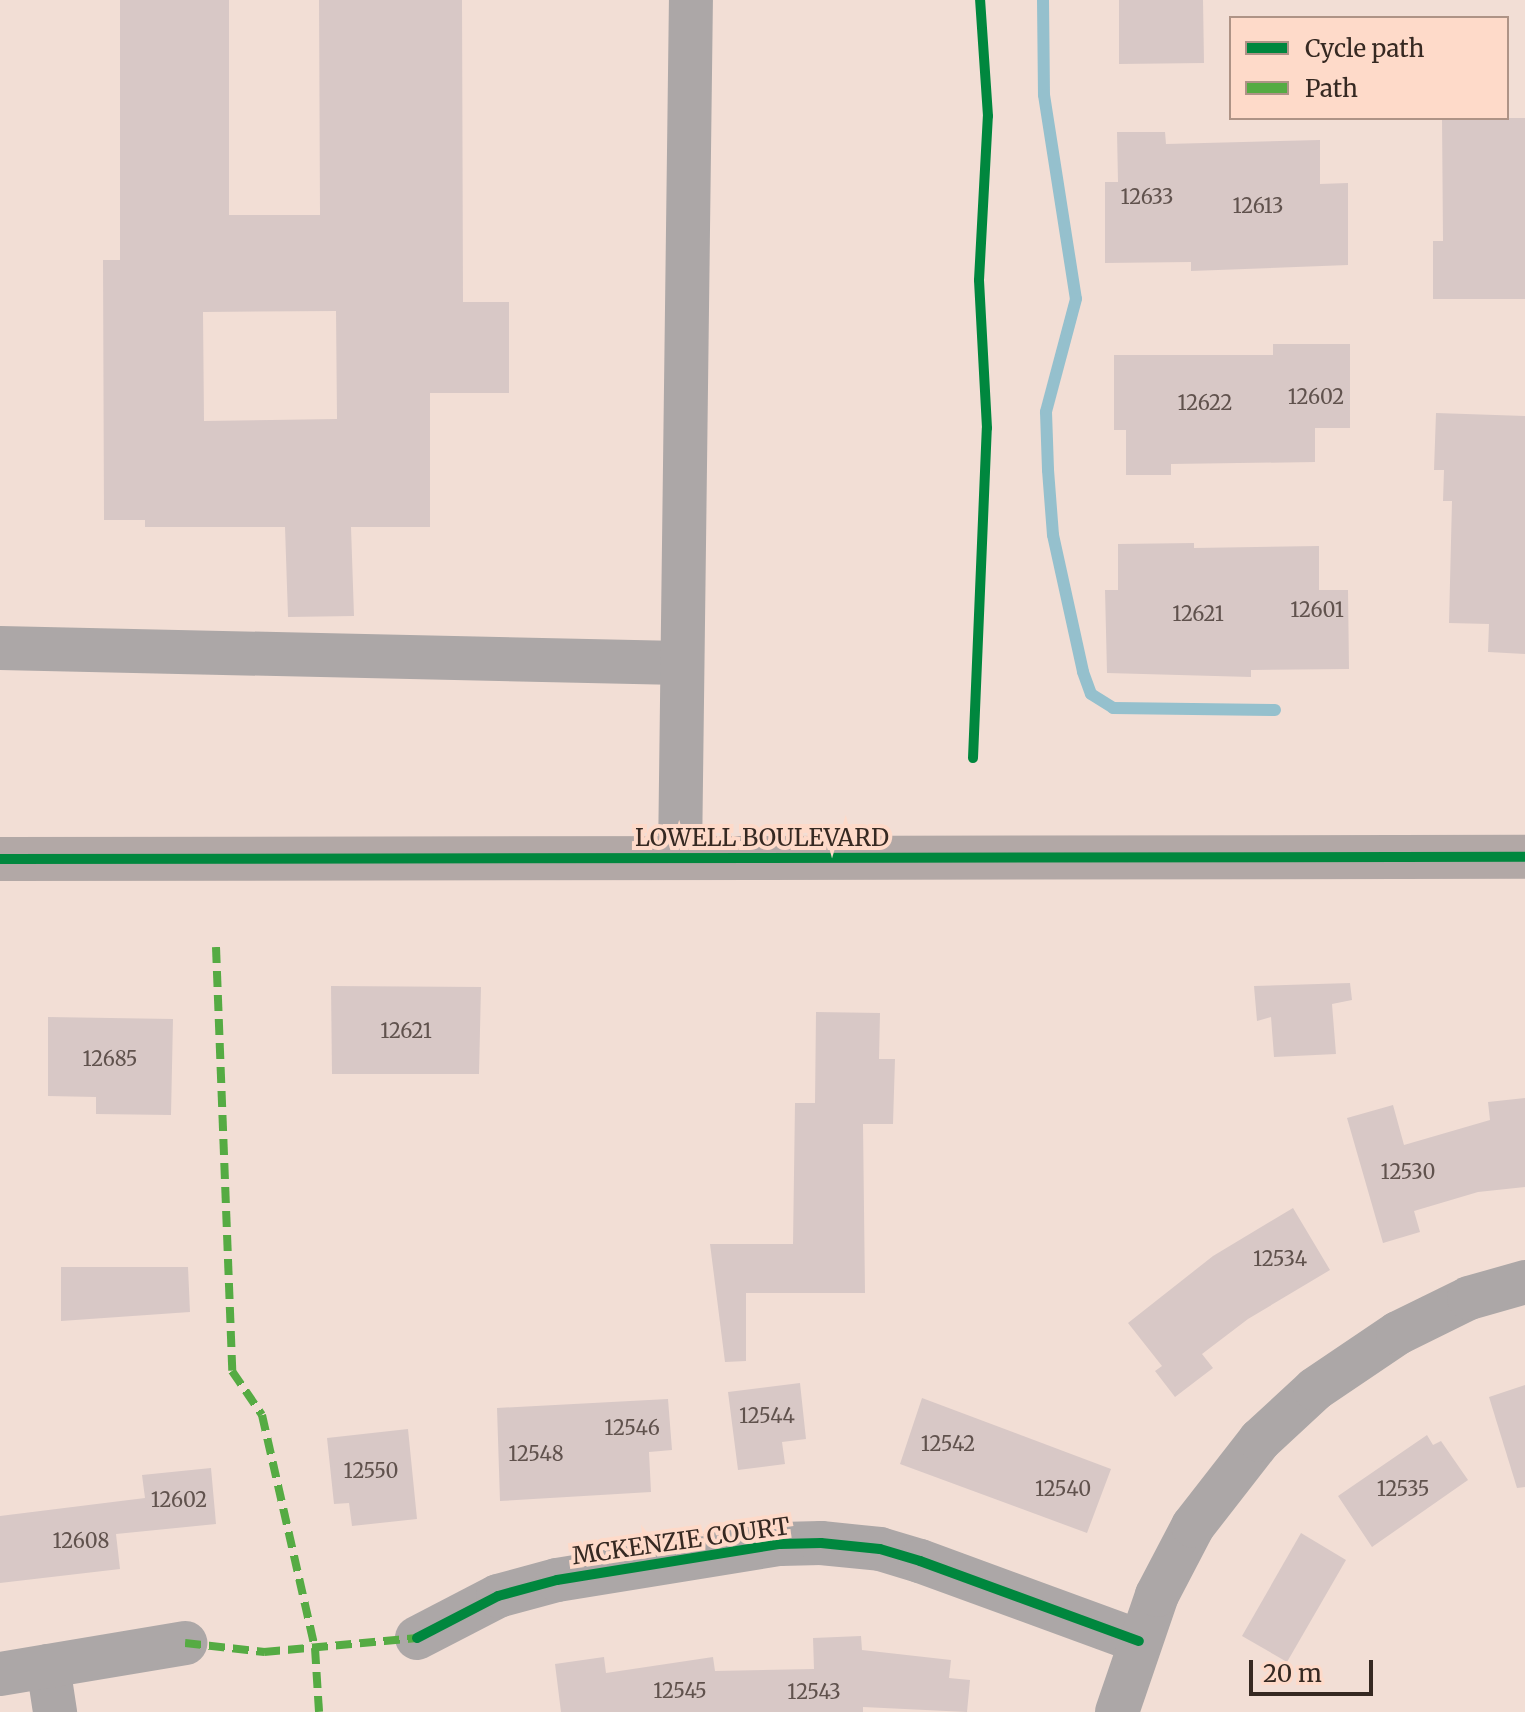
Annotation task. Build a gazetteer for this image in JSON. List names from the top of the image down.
{
  "streets": {
    "main road": ["LOWELL BOULEVARD"],
    "street": ["MCKENZIE COURT"]
  },
  "house_numbers": [
    "12633",
    "12613",
    "12602",
    "12622",
    "12601",
    "12621",
    "12621",
    "12685",
    "12530",
    "12534",
    "12544",
    "12546",
    "12542",
    "12548",
    "12550",
    "12540",
    "12535",
    "12602",
    "12608",
    "12545",
    "12543"
  ],
  "legend": ["Cycle path", "Path"],
  "scale_bar": "20 m"
}
